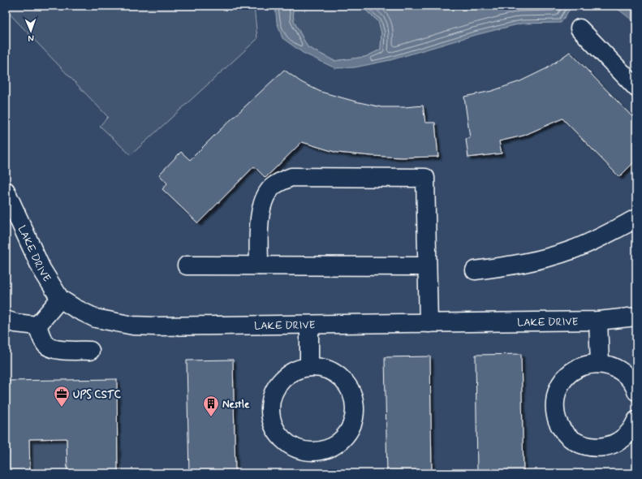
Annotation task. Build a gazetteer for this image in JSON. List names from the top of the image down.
{
  "streets": {
    "street": ["LAKE DRIVE"]
  },
  "places": {
    "office": ["UPS CSTC"],
    "building": ["Nestle"]
  },
  "north": "bottom"
}
